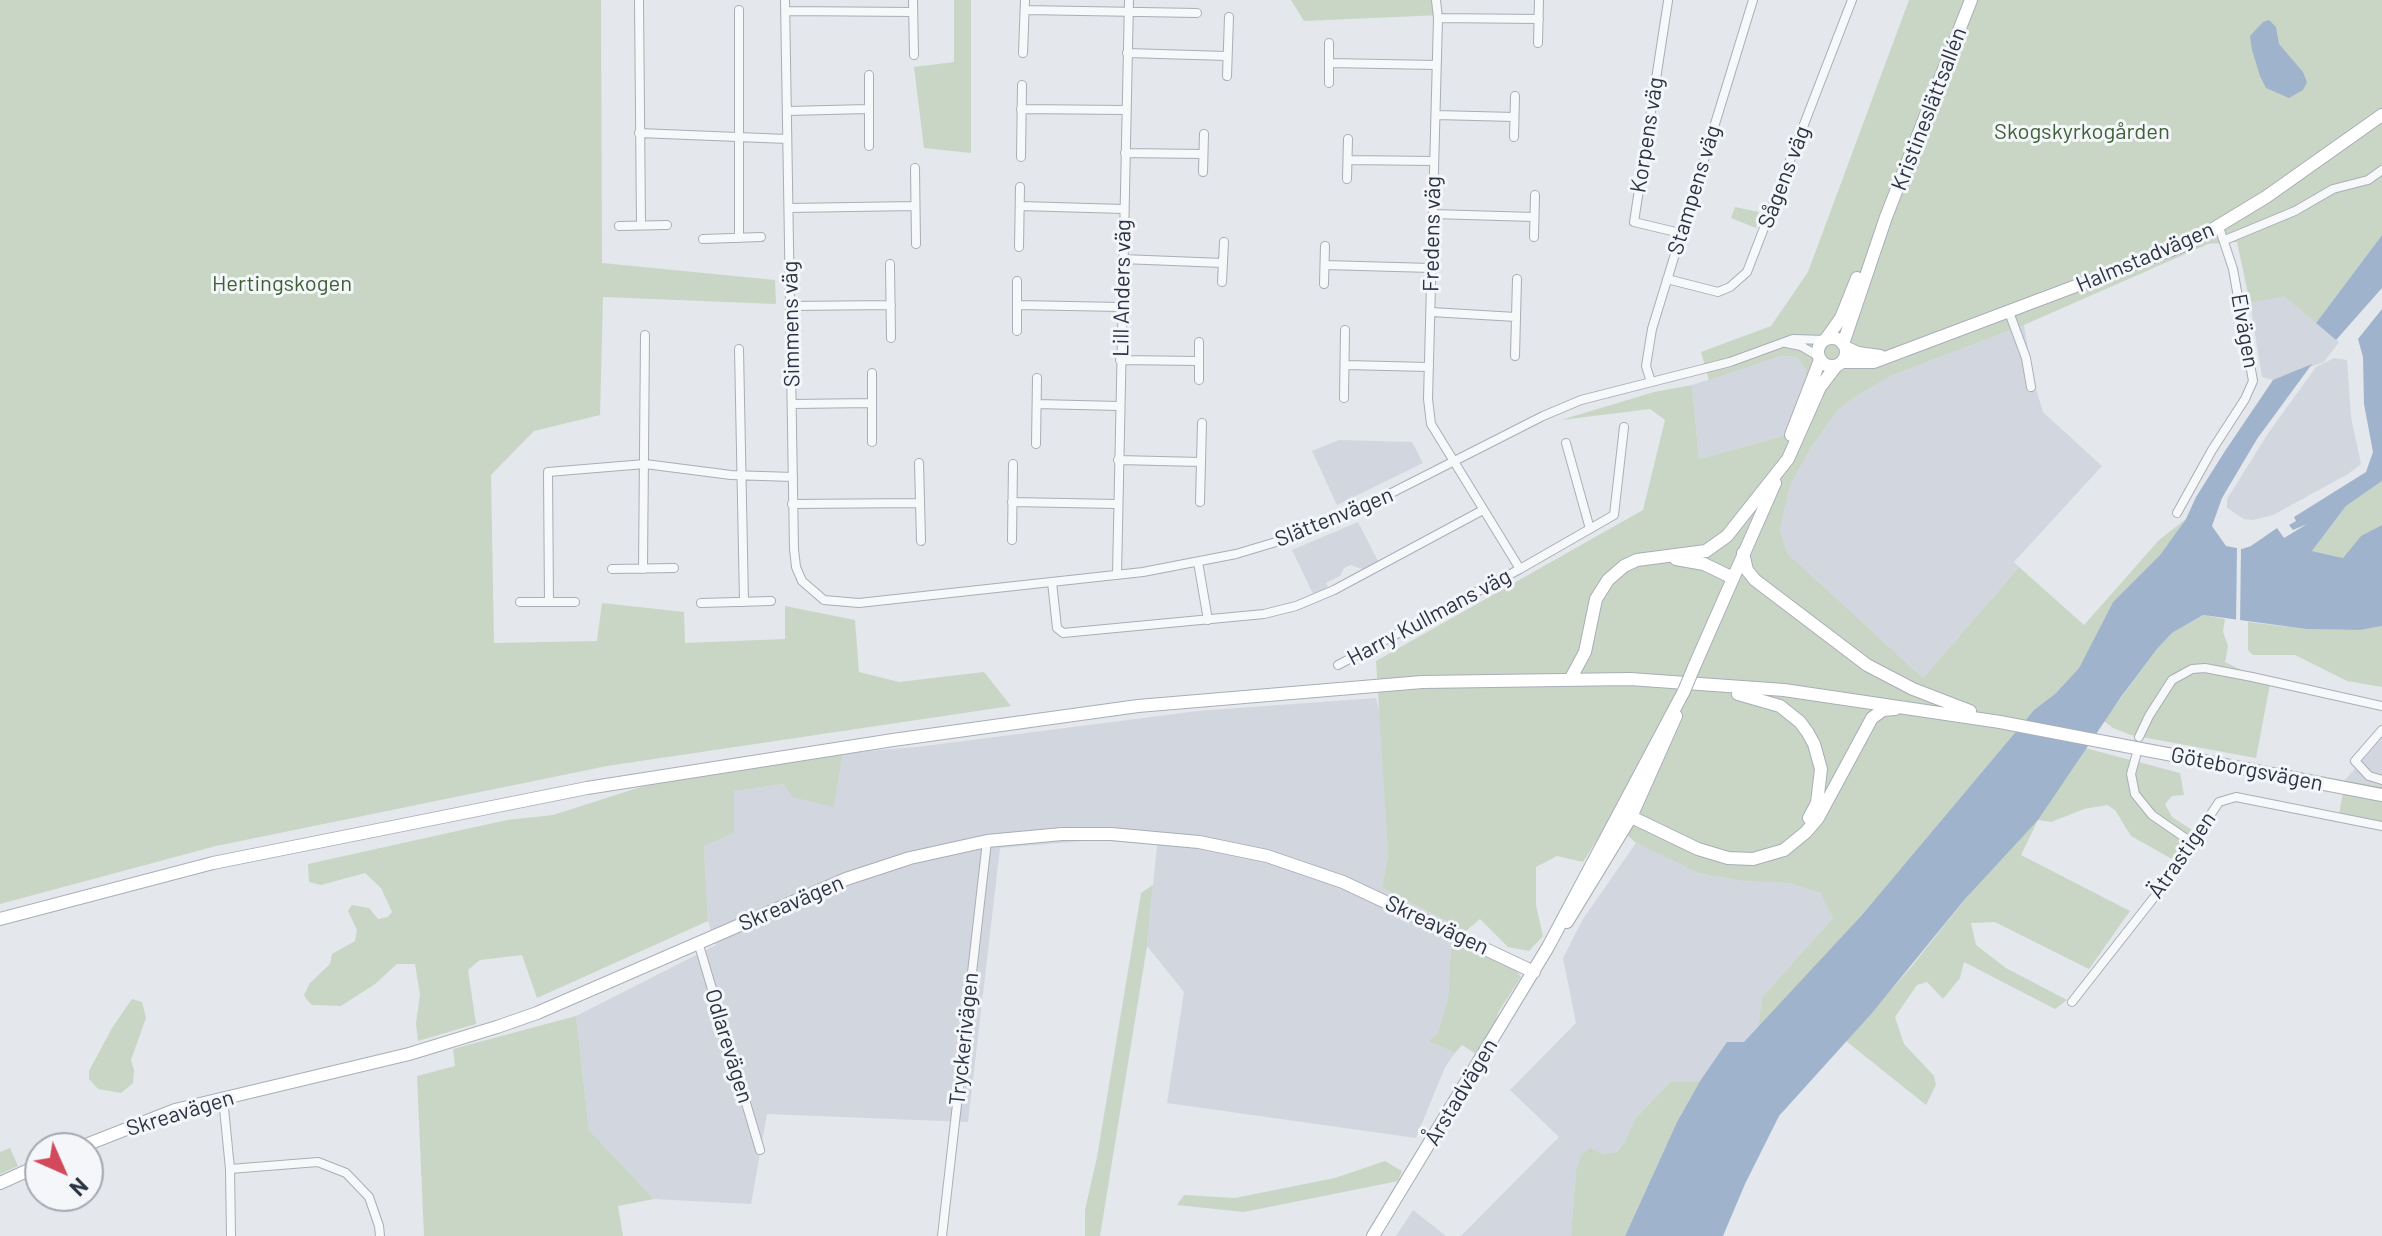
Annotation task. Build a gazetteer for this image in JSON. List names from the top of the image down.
{
  "streets": {
    "main road": [
      "Kristineslättsallén",
      "Halmstadvägen",
      "Göteborgsvägen",
      "Skreavägen",
      "Årstadvägen"
    ],
    "street": [
      "Korpens väg",
      "Sågens väg",
      "Stampens väg",
      "Fredens väg",
      "Lill Anders väg",
      "Simmens väg",
      "Elvägen",
      "Slättenvägen",
      "Harry Kullmans väg",
      "Ätrastigen",
      "Tryckerivägen",
      "Odlarevägen"
    ]
  },
  "crossings": [
    ["Kristineslättsallén", "Halmstadvägen"],
    ["Kristineslättsallén", "Slättenvägen"],
    ["Kristineslättsallén", "Årstadvägen"],
    ["Korpens väg", "Stampens väg"],
    ["Sågens väg", "Stampens väg"],
    ["Stampens väg", "Slättenvägen"],
    ["Fredens väg", "Slättenvägen"],
    ["Fredens väg", "Harry Kullmans väg"],
    ["Halmstadvägen", "Elvägen"],
    ["Halmstadvägen", "Slättenvägen"],
    ["Halmstadvägen", "Årstadvägen"],
    ["Lill Anders väg", "Slättenvägen"],
    ["Simmens väg", "Slättenvägen"],
    ["Slättenvägen", "Harry Kullmans väg"],
    ["Slättenvägen", "Årstadvägen"],
    ["Skreavägen", "Tryckerivägen"],
    ["Skreavägen", "Odlarevägen"],
    ["Skreavägen", "Årstadvägen"]
  ],
  "parks": ["Skogskyrkogården", "Hertingskogen"],
  "north": "bottom right"
}
